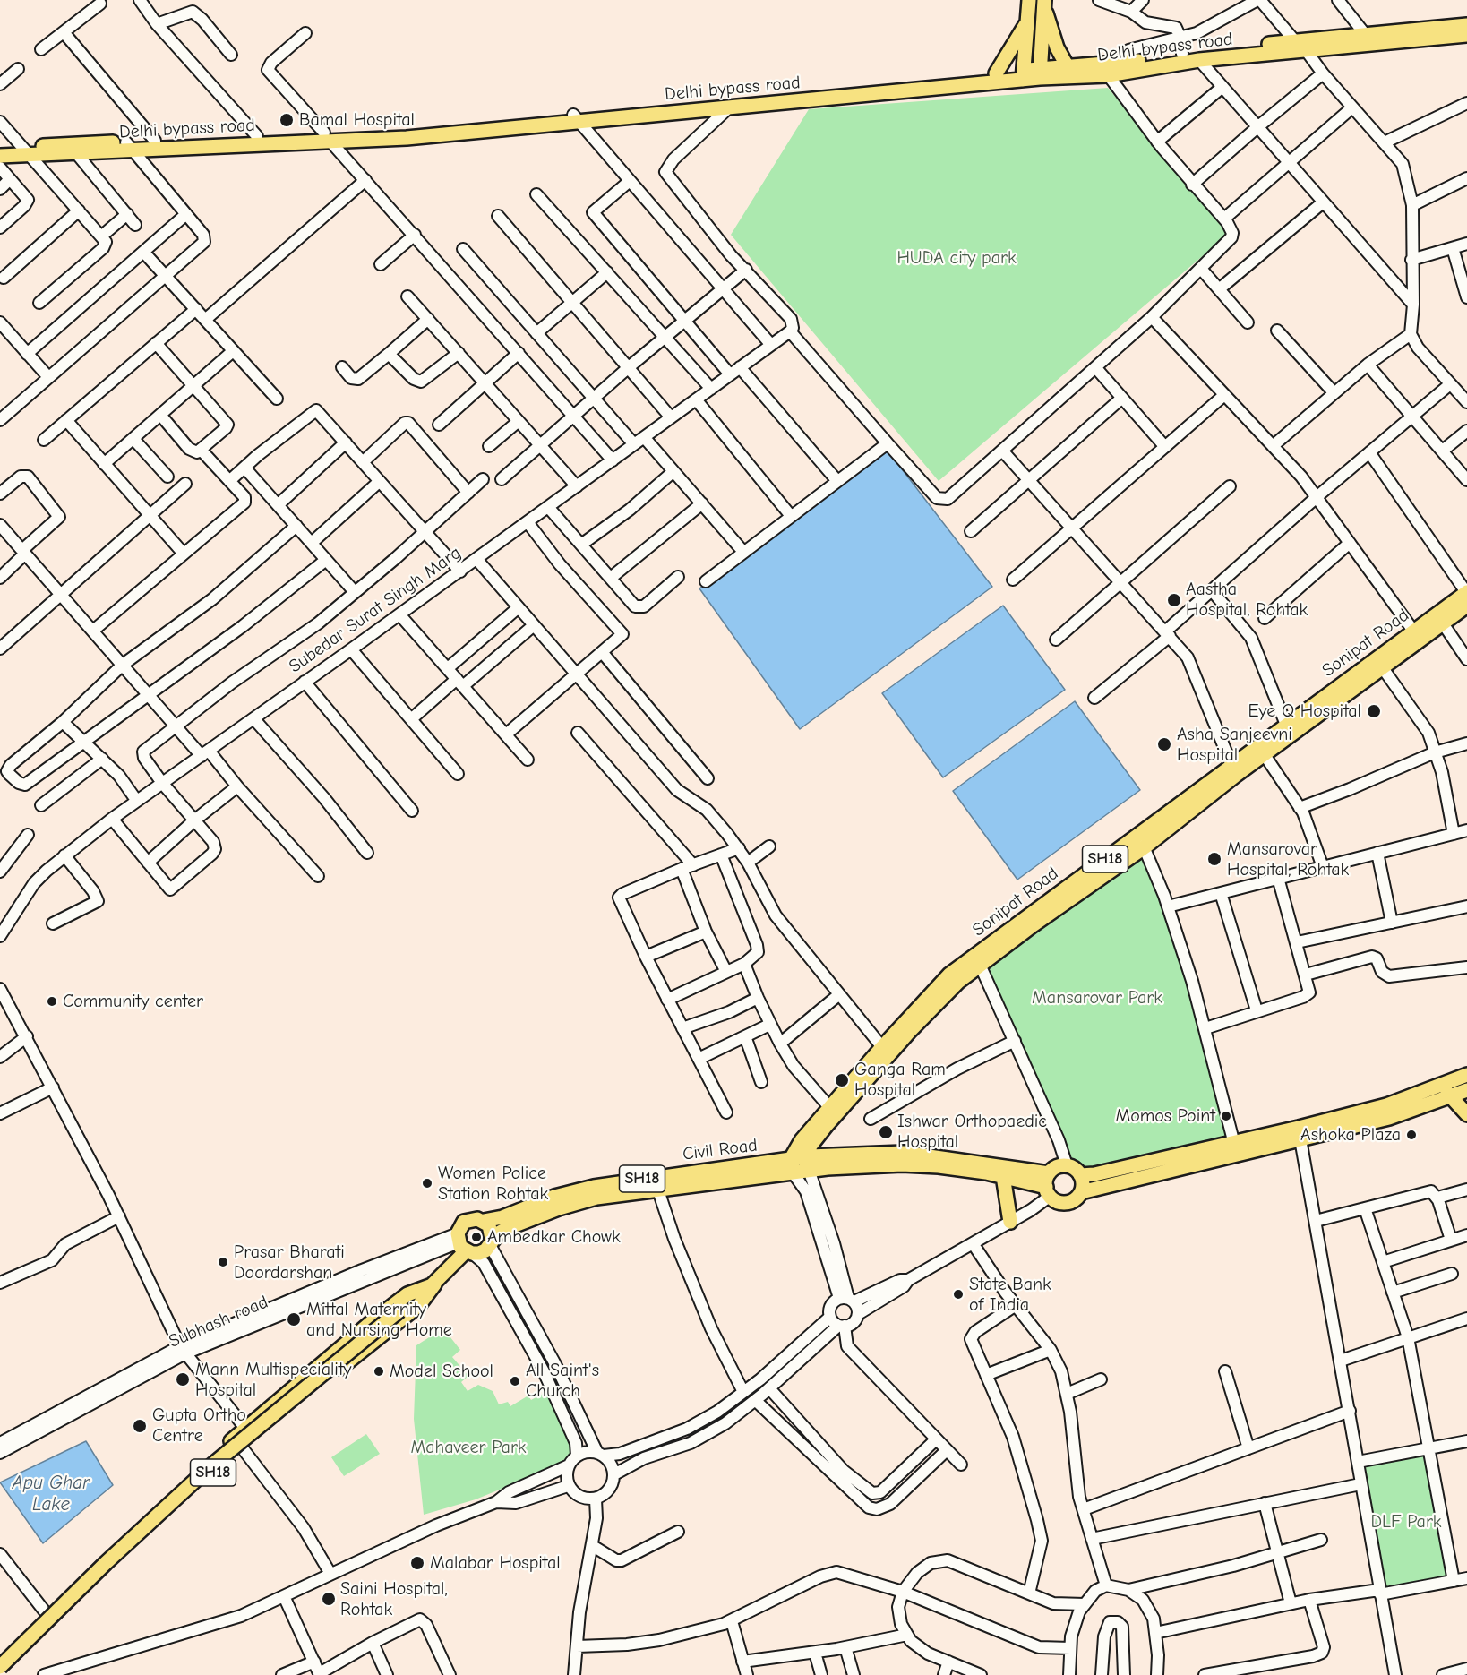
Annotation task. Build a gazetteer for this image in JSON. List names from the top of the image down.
{
  "streets": {
    "main road": [
      "Delhi bypass road",
      "Sonipat Road",
      "SH18",
      "Civil Road"
    ],
    "street": ["Subedar Surat Singh Marg", "Subhash road"]
  },
  "crossings": [
    ["Sonipat Road", "Civil Road"],
    ["SH18", "Civil Road"],
    ["SH18", "Subhash road"],
    ["Civil Road", "Subhash road"]
  ],
  "water": ["Apu Ghar Lake"],
  "parks": [
    "HUDA city park",
    "Mansarovar Park",
    "Mahaveer Park",
    "DLF Park"
  ],
  "places": [
    "Bamal Hospital",
    "Aastha Hospital, Rohtak",
    "Eye Q Hospital",
    "Asha Sanjeevni Hospital",
    "Mansarovar Hospital, Rohtak",
    "Community center",
    "Ganga Ram Hospital",
    "Momos Point",
    "Ishwar Orthopaedic Hospital",
    "Ashoka Plaza",
    "Women Police Station Rohtak",
    "Ambedkar Chowk",
    "Prasar Bharati Doordarshan",
    "State Bank of India",
    "Mittal Maternity and Nursing Home",
    "Model School",
    "Mann Multispeciality Hospital",
    "All Saint's Church",
    "Gupta Ortho Centre",
    "Malabar Hospital",
    "Saini Hospital, Rohtak"
  ]
}
